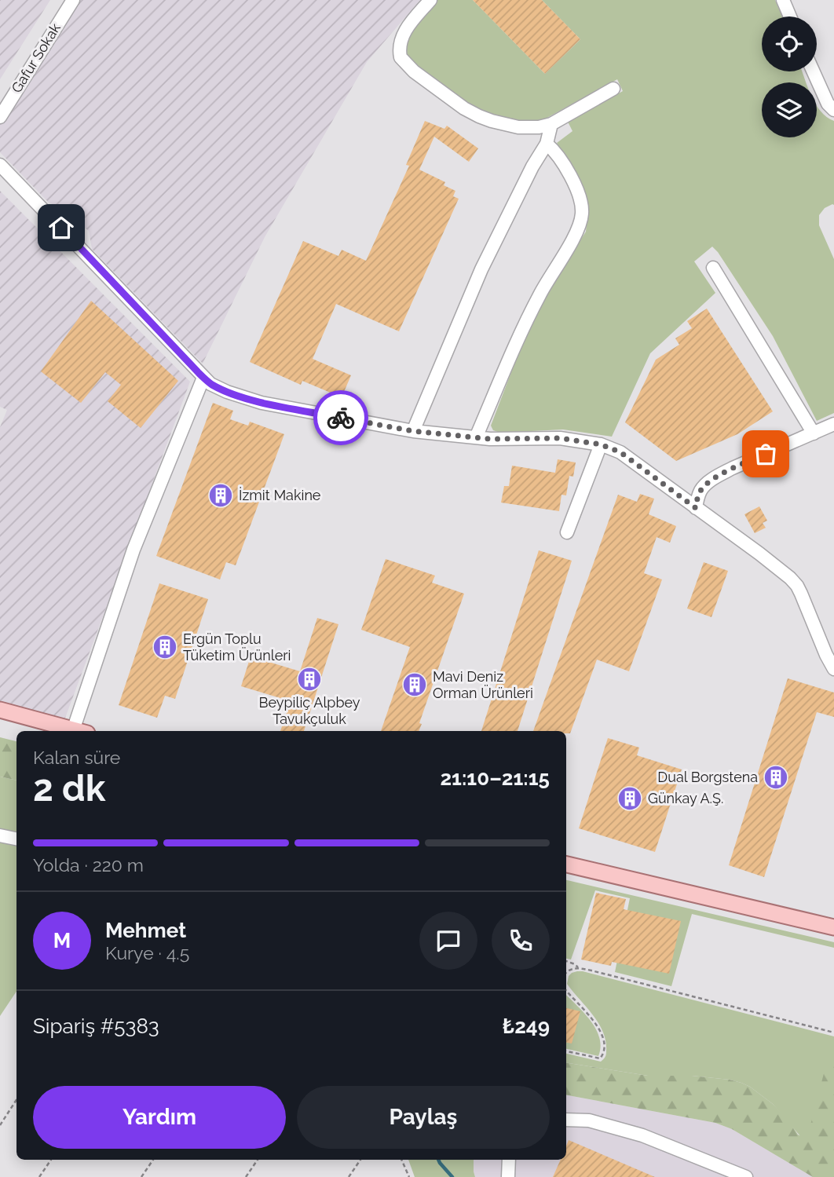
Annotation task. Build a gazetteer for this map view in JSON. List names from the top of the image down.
{
  "streets": {
    "street": ["Gafur Sokak"]
  },
  "places": {
    "building": [
      "İzmit Makine",
      "Ergün Toplu Tüketim Ürünleri",
      "Beypiliç Alpbey Tavukçuluk",
      "Mavi Deniz Orman Ürünleri",
      "Dual Borgstena",
      "Günkay A.Ş."
    ]
  },
  "page": {
    "heading": ["2 dk", "Kalan süre", "21:10–21:15"],
    "panel": [
      "Mehmet",
      "Kurye · 4.5",
      "Sipariş #5383",
      "₺249"
    ],
    "bar": "Yolda · 220 m",
    "round": "M",
    "buttons": ["Yardım", "Paylaş"]
  }
}
